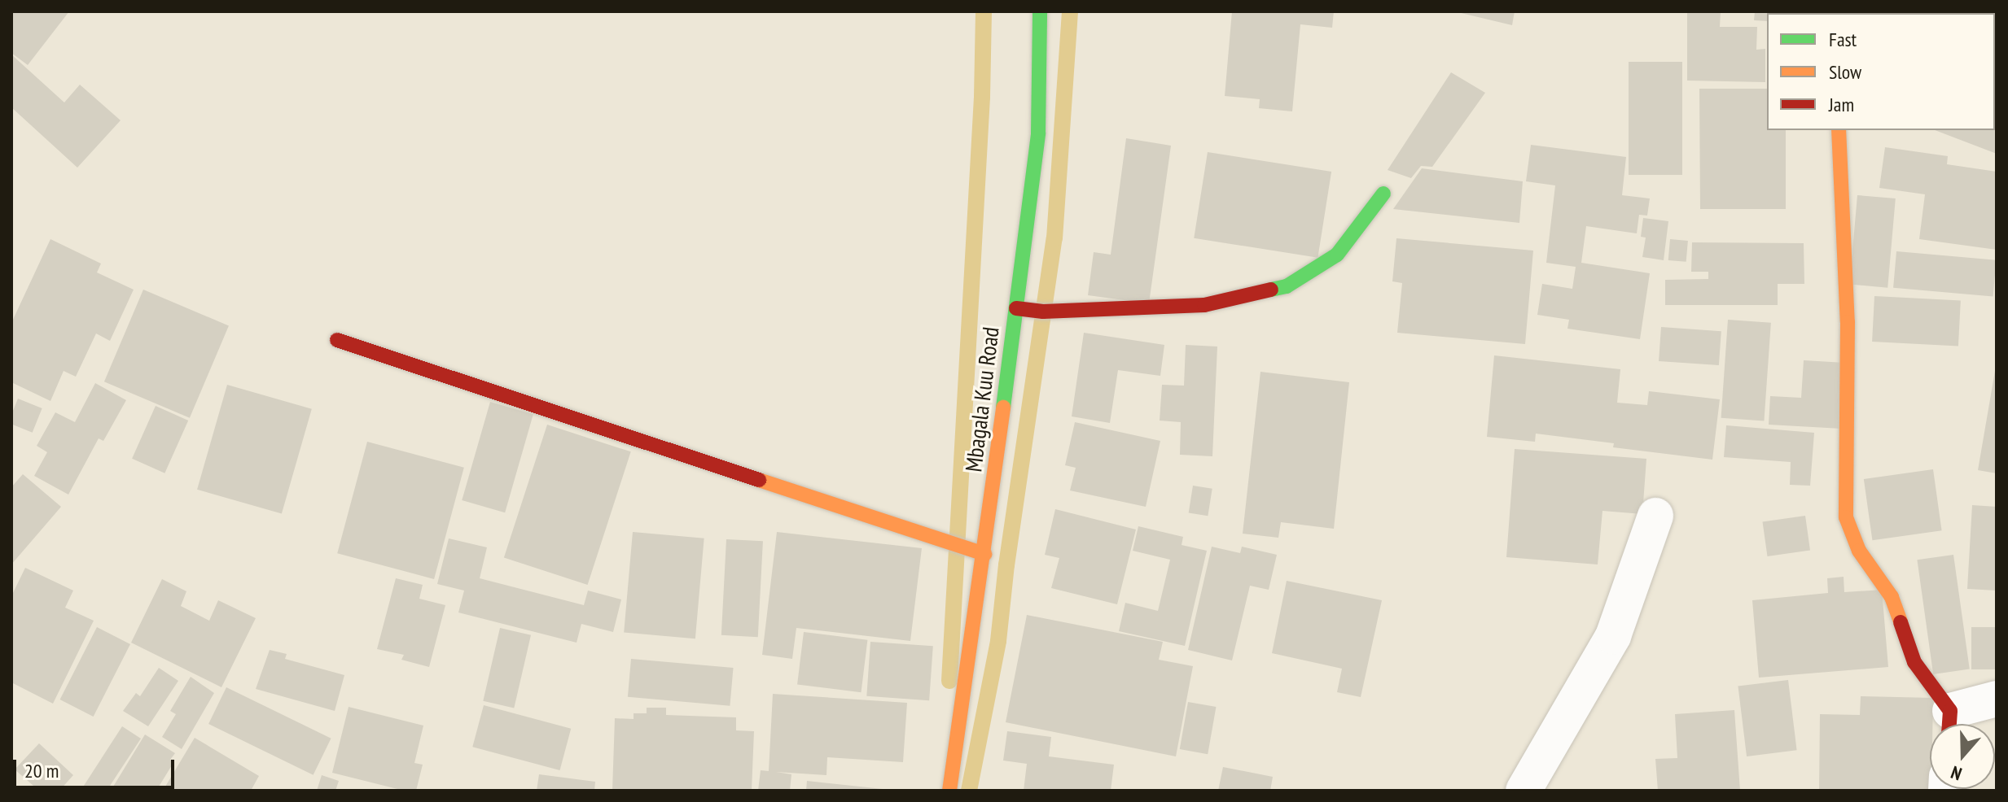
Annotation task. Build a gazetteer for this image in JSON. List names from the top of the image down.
{
  "streets": {
    "street": ["Mbagala Kuu Road"]
  },
  "legend": ["Fast", "Slow", "Jam"],
  "scale_bar": "20 m",
  "north": "bottom"
}
